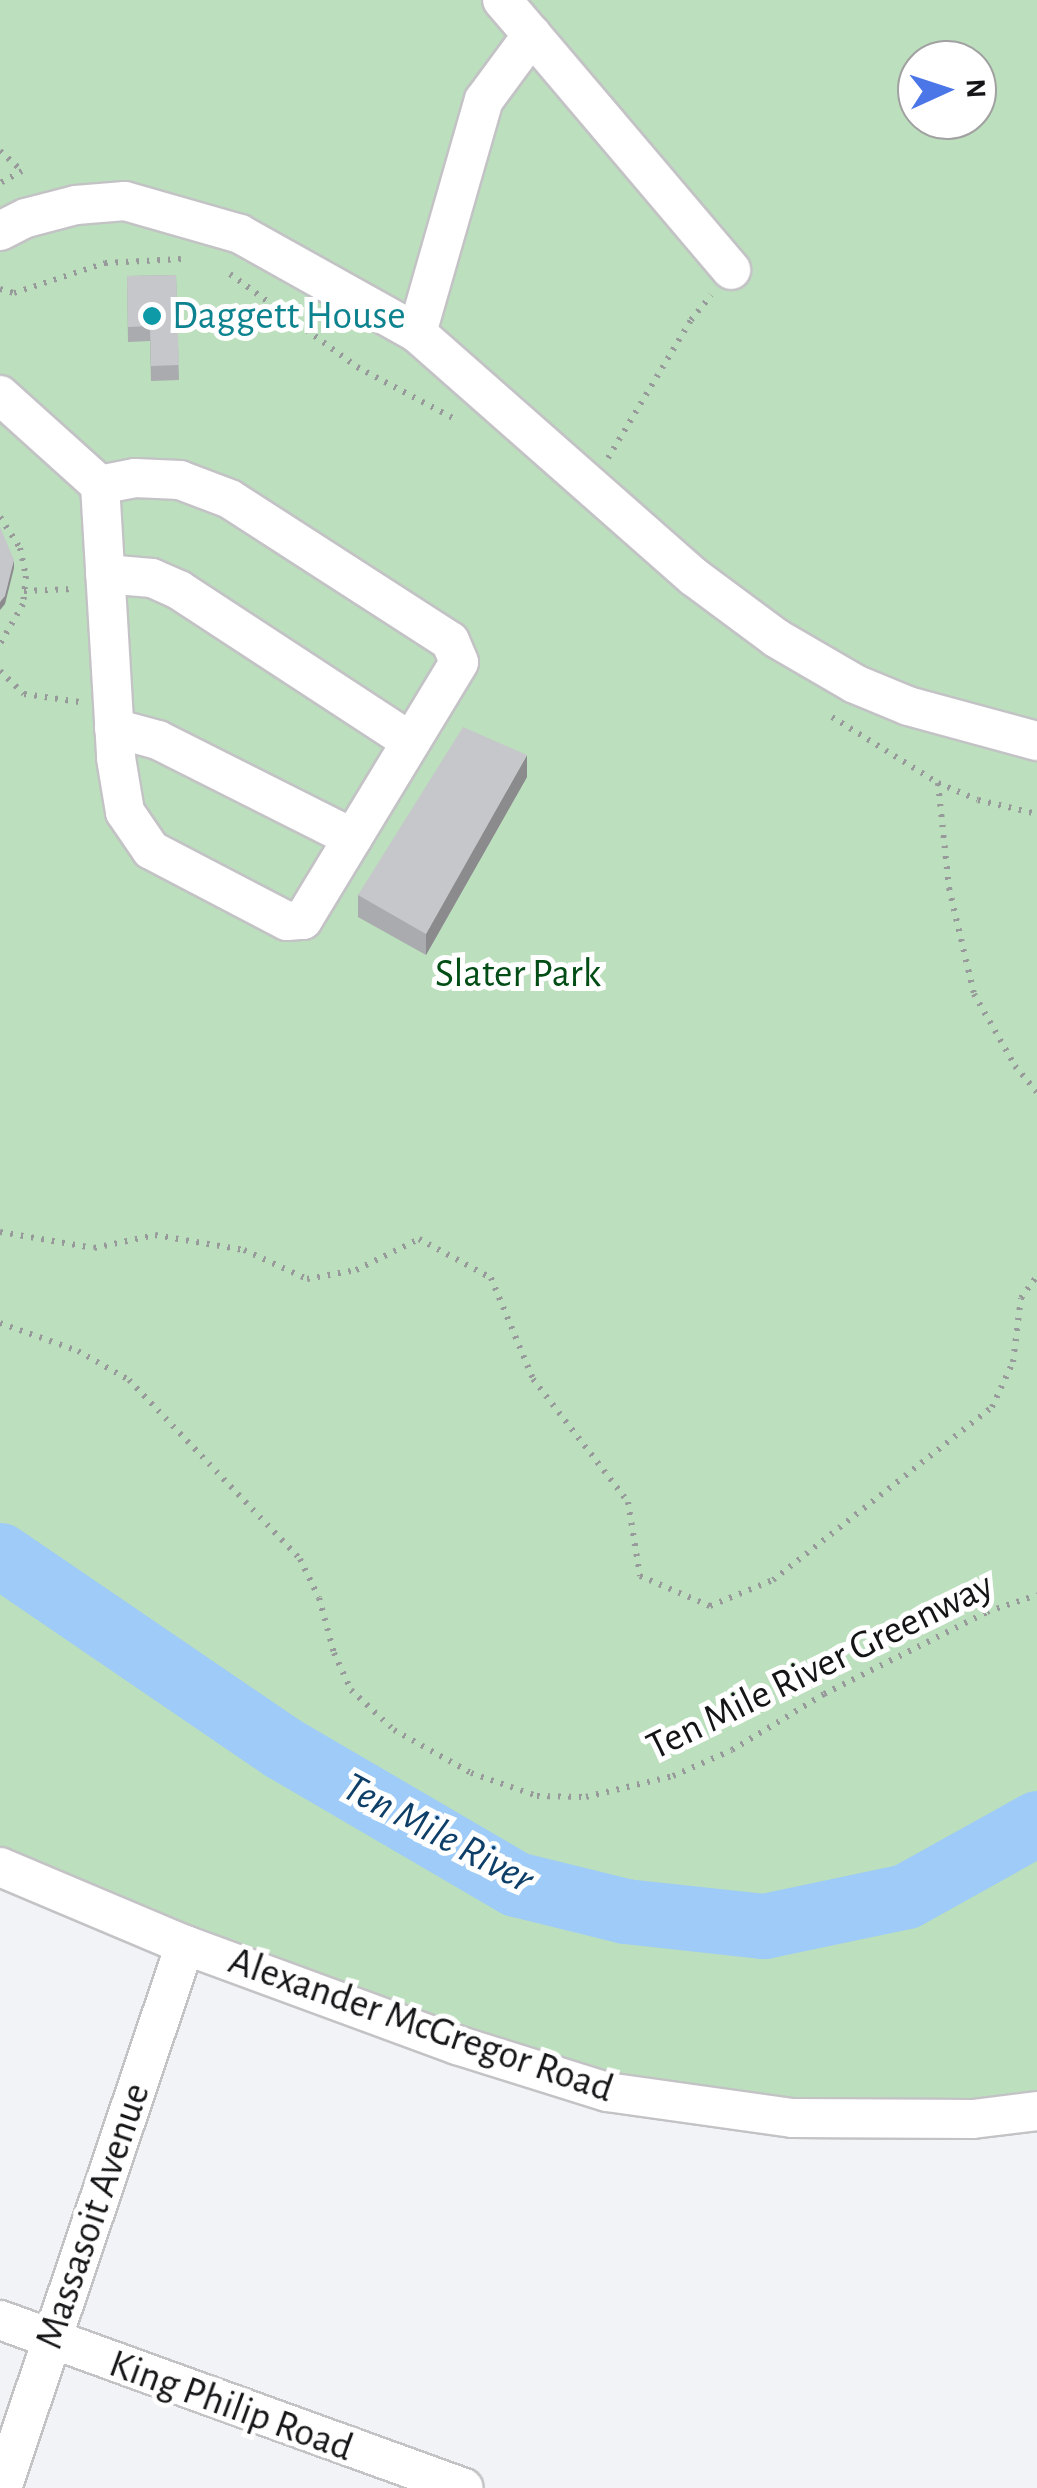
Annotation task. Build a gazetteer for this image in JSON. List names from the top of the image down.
{
  "streets": {
    "street": ["Alexander McGregor Road", "Massasoit Avenue", "King Philip Road"],
    "path": ["Ten Mile River Greenway"]
  },
  "crossings": [
    ["Alexander McGregor Road", "Massasoit Avenue"],
    ["Massasoit Avenue", "King Philip Road"]
  ],
  "water": ["Ten Mile River"],
  "parks": ["Slater Park"],
  "places": ["Daggett House"],
  "north": "right"
}
